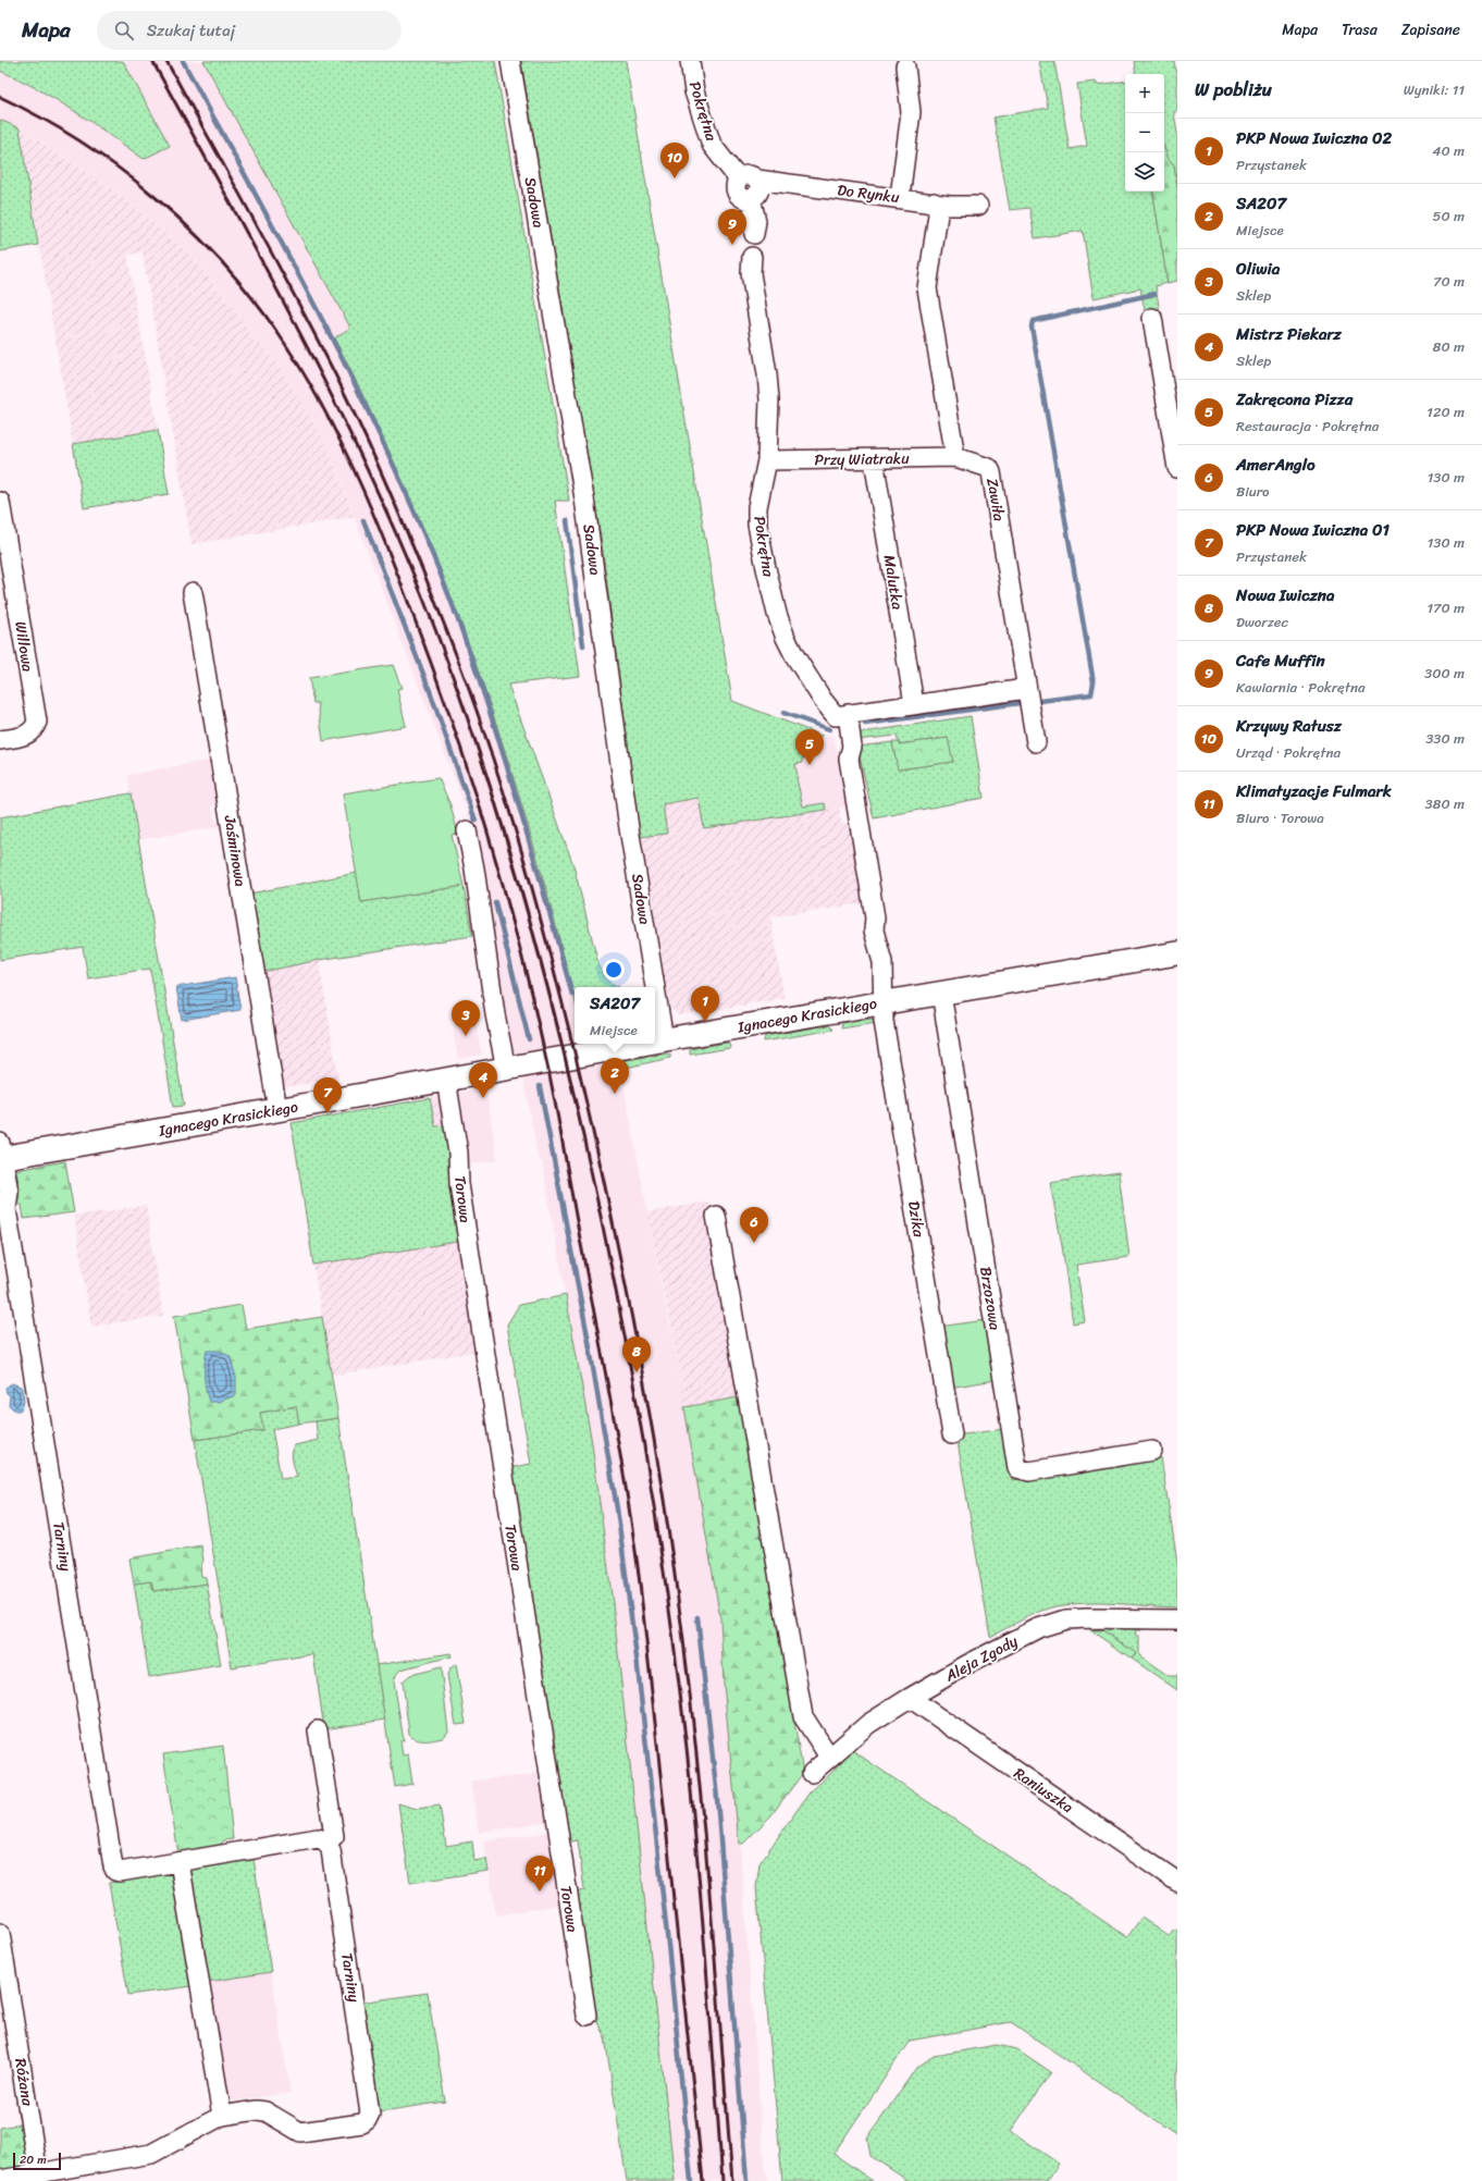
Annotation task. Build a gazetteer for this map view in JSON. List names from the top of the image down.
{
  "streets": {
    "street": [
      "Pokrętna",
      "Do Rynku",
      "Sadowa",
      "Przy Wiatraku",
      "Zawiła",
      "Malutka",
      "Willowa",
      "Jaśminowa",
      "Ignacego Krasickiego",
      "Torowa",
      "Dzika",
      "Brzozowa",
      "Tarniny",
      "Aleja Zgody",
      "Raniuszka",
      "Różana"
    ]
  },
  "crossings": [
    ["Pokrętna", "Do Rynku"],
    ["Pokrętna", "Przy Wiatraku"],
    ["Pokrętna", "Dzika"],
    ["Sadowa", "Ignacego Krasickiego"],
    ["Przy Wiatraku", "Zawiła"],
    ["Przy Wiatraku", "Malutka"],
    ["Jaśminowa", "Ignacego Krasickiego"],
    ["Ignacego Krasickiego", "Torowa"],
    ["Ignacego Krasickiego", "Dzika"],
    ["Ignacego Krasickiego", "Brzozowa"],
    ["Ignacego Krasickiego", "Tarniny"],
    ["Aleja Zgody", "Raniuszka"]
  ],
  "scale_bar": "20 m",
  "page": {
    "header": "Mapa",
    "search": "Szukaj tutaj",
    "nav": ["Mapa", "Trasa", "Zapisane"],
    "heading": ["W pobliżu", "Wyniki: 11"],
    "map_buttons": ["+", "−"],
    "list": [
      {
        "mark": "1",
        "name": "PKP Nowa Iwiczna 02",
        "note": "Przystanek",
        "value": "40 m"
      },
      {
        "mark": "2",
        "name": "SA207",
        "note": "Miejsce",
        "value": "50 m"
      },
      {
        "mark": "3",
        "name": "Oliwia",
        "note": "Sklep",
        "value": "70 m"
      },
      {
        "mark": "4",
        "name": "Mistrz Piekarz",
        "note": "Sklep",
        "value": "80 m"
      },
      {
        "mark": "5",
        "name": "Zakręcona Pizza",
        "note": "Restauracja · Pokrętna",
        "value": "120 m"
      },
      {
        "mark": "6",
        "name": "AmerAnglo",
        "note": "Biuro",
        "value": "130 m"
      },
      {
        "mark": "7",
        "name": "PKP Nowa Iwiczna 01",
        "note": "Przystanek",
        "value": "130 m"
      },
      {
        "mark": "8",
        "name": "Nowa Iwiczna",
        "note": "Dworzec",
        "value": "170 m"
      },
      {
        "mark": "9",
        "name": "Cafe Muffin",
        "note": "Kawiarnia · Pokrętna",
        "value": "300 m"
      },
      {
        "mark": "10",
        "name": "Krzywy Ratusz",
        "note": "Urząd · Pokrętna",
        "value": "330 m"
      },
      {
        "mark": "11",
        "name": "Klimatyzacje Fulmark",
        "note": "Biuro · Torowa",
        "value": "380 m"
      }
    ],
    "pins": [
      "10",
      "9",
      "5",
      "1",
      "3",
      "2",
      "4",
      "7",
      "6",
      "8",
      "11"
    ],
    "popup": ["SA207", "Miejsce"],
    "scale": "20 m"
  }
}
